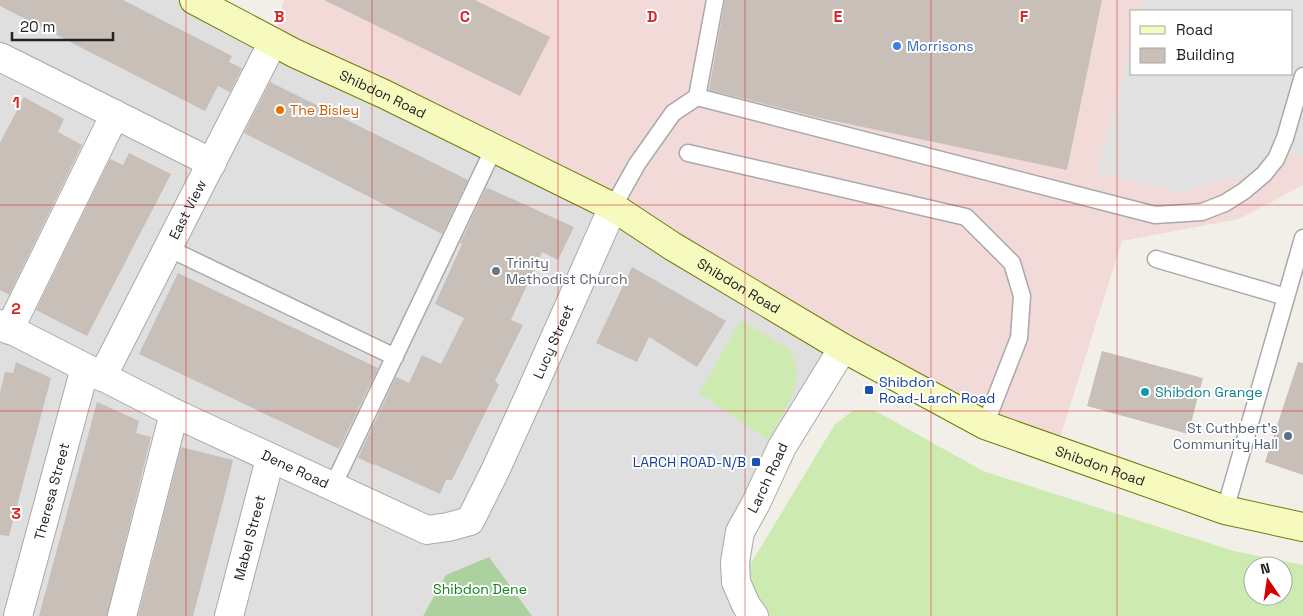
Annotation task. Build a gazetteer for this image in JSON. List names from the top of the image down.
{
  "streets": {
    "street": [
      "Shibdon Road",
      "East View",
      "Lucy Street",
      "Dene Road",
      "Larch Road",
      "Theresa Street",
      "Mabel Street"
    ]
  },
  "crossings": [
    ["Shibdon Road", "East View"],
    ["Shibdon Road", "Lucy Street"],
    ["Shibdon Road", "Larch Road"],
    ["East View", "Dene Road"],
    ["East View", "Theresa Street"],
    ["Lucy Street", "Dene Road"],
    ["Dene Road", "Theresa Street"],
    ["Dene Road", "Mabel Street"]
  ],
  "parks": ["Shibdon Dene"],
  "places": {
    "other": [
      "Morrisons",
      "The Bisley",
      "Trinity Methodist Church",
      "Shibdon Grange",
      "St Cuthbert's Community Hall"
    ],
    "transit": ["Shibdon Road-Larch Road", "LARCH ROAD-N/B"]
  },
  "legend": ["Road", "Building"],
  "scale_bar": "20 m",
  "north": "top",
  "grid": {
    "columns": [
      "B",
      "C",
      "D",
      "E",
      "F"
    ],
    "rows": ["1", "2", "3"]
  }
}
